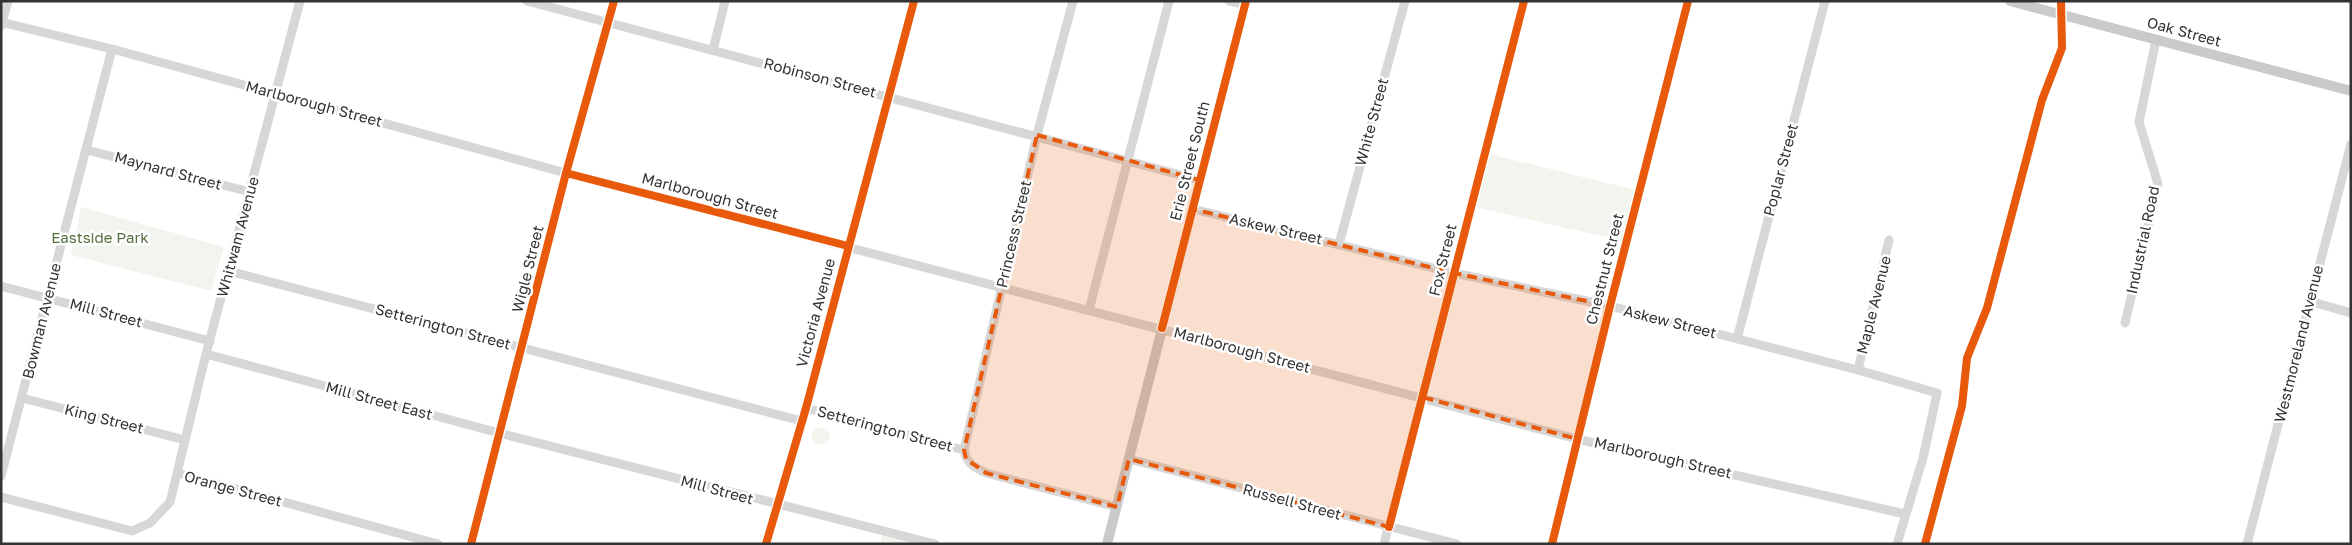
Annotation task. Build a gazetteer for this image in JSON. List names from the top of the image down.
{
  "streets": {
    "main road": ["Oak Street", "Erie Street South"],
    "street": [
      "Robinson Street",
      "Marlborough Street",
      "White Street",
      "Poplar Street",
      "Maynard Street",
      "Askew Street",
      "Princess Street",
      "Whitwam Avenue",
      "Industrial Road",
      "Fox Street",
      "Wigle Street",
      "Chestnut Street",
      "Maple Avenue",
      "Mill Street",
      "Victoria Avenue",
      "Bowman Avenue",
      "Setterington Street",
      "Westmoreland Avenue",
      "Mill Street East",
      "King Street",
      "Orange Street",
      "Russell Street"
    ]
  },
  "crossings": [
    ["Oak Street", "Industrial Road"],
    ["Robinson Street", "Erie Street South"],
    ["Robinson Street", "Princess Street"],
    ["Robinson Street", "Wigle Street"],
    ["Robinson Street", "Victoria Avenue"],
    ["Marlborough Street", "Erie Street South"],
    ["Marlborough Street", "Askew Street"],
    ["Marlborough Street", "Princess Street"],
    ["Marlborough Street", "Whitwam Avenue"],
    ["Marlborough Street", "Fox Street"],
    ["Marlborough Street", "Wigle Street"],
    ["Marlborough Street", "Chestnut Street"],
    ["Marlborough Street", "Victoria Avenue"],
    ["Marlborough Street", "Bowman Avenue"],
    ["White Street", "Askew Street"],
    ["Erie Street South", "Askew Street"],
    ["Erie Street South", "Russell Street"],
    ["Poplar Street", "Askew Street"],
    ["Maynard Street", "Whitwam Avenue"],
    ["Maynard Street", "Bowman Avenue"],
    ["Askew Street", "Fox Street"],
    ["Askew Street", "Chestnut Street"],
    ["Askew Street", "Maple Avenue"],
    ["Princess Street", "Setterington Street"],
    ["Whitwam Avenue", "Mill Street"],
    ["Whitwam Avenue", "Setterington Street"],
    ["Whitwam Avenue", "Mill Street East"],
    ["Whitwam Avenue", "King Street"],
    ["Whitwam Avenue", "Orange Street"],
    ["Fox Street", "Russell Street"],
    ["Wigle Street", "Mill Street"],
    ["Wigle Street", "Setterington Street"],
    ["Wigle Street", "Mill Street East"],
    ["Mill Street", "Victoria Avenue"],
    ["Mill Street", "Bowman Avenue"],
    ["Mill Street", "Mill Street East"],
    ["Victoria Avenue", "Setterington Street"],
    ["Bowman Avenue", "King Street"]
  ],
  "parks": ["Eastside Park"]
}
